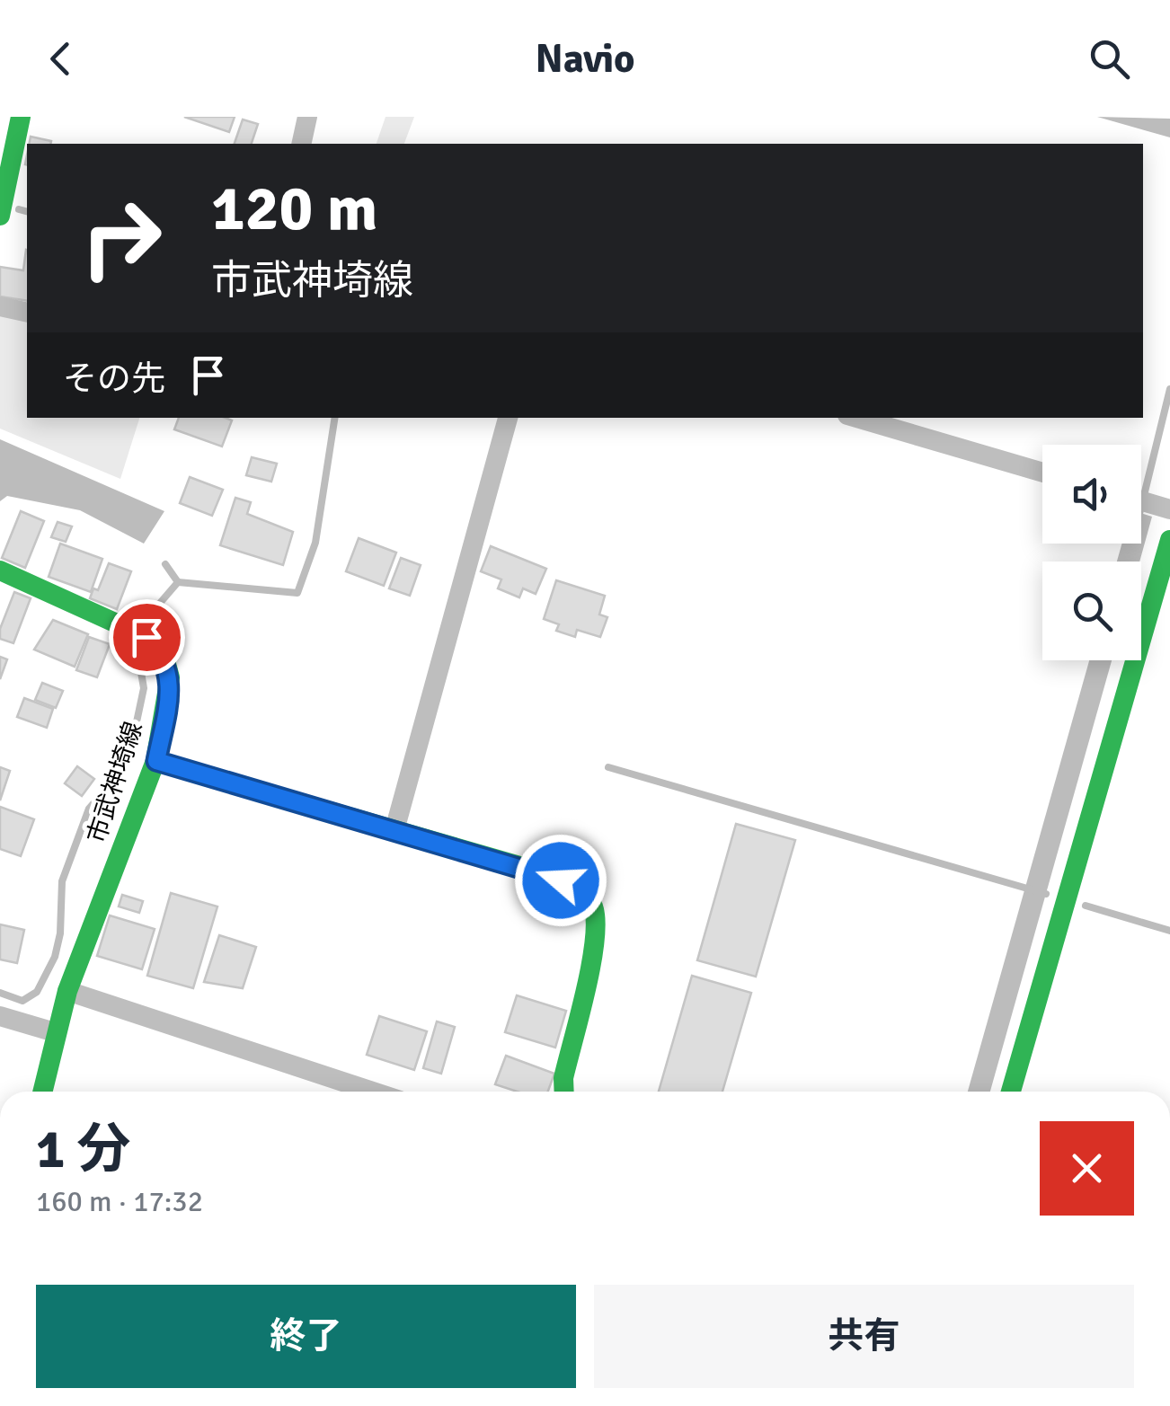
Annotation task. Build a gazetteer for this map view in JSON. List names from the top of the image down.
{
  "streets": {
    "street": ["市武神埼線"]
  },
  "page": {
    "header": "Navio",
    "turn": ["120 m", "市武神埼線"],
    "then": "その先",
    "heading": ["1 分", "160 m · 17:32"],
    "buttons": ["終了", "共有"]
  }
}
